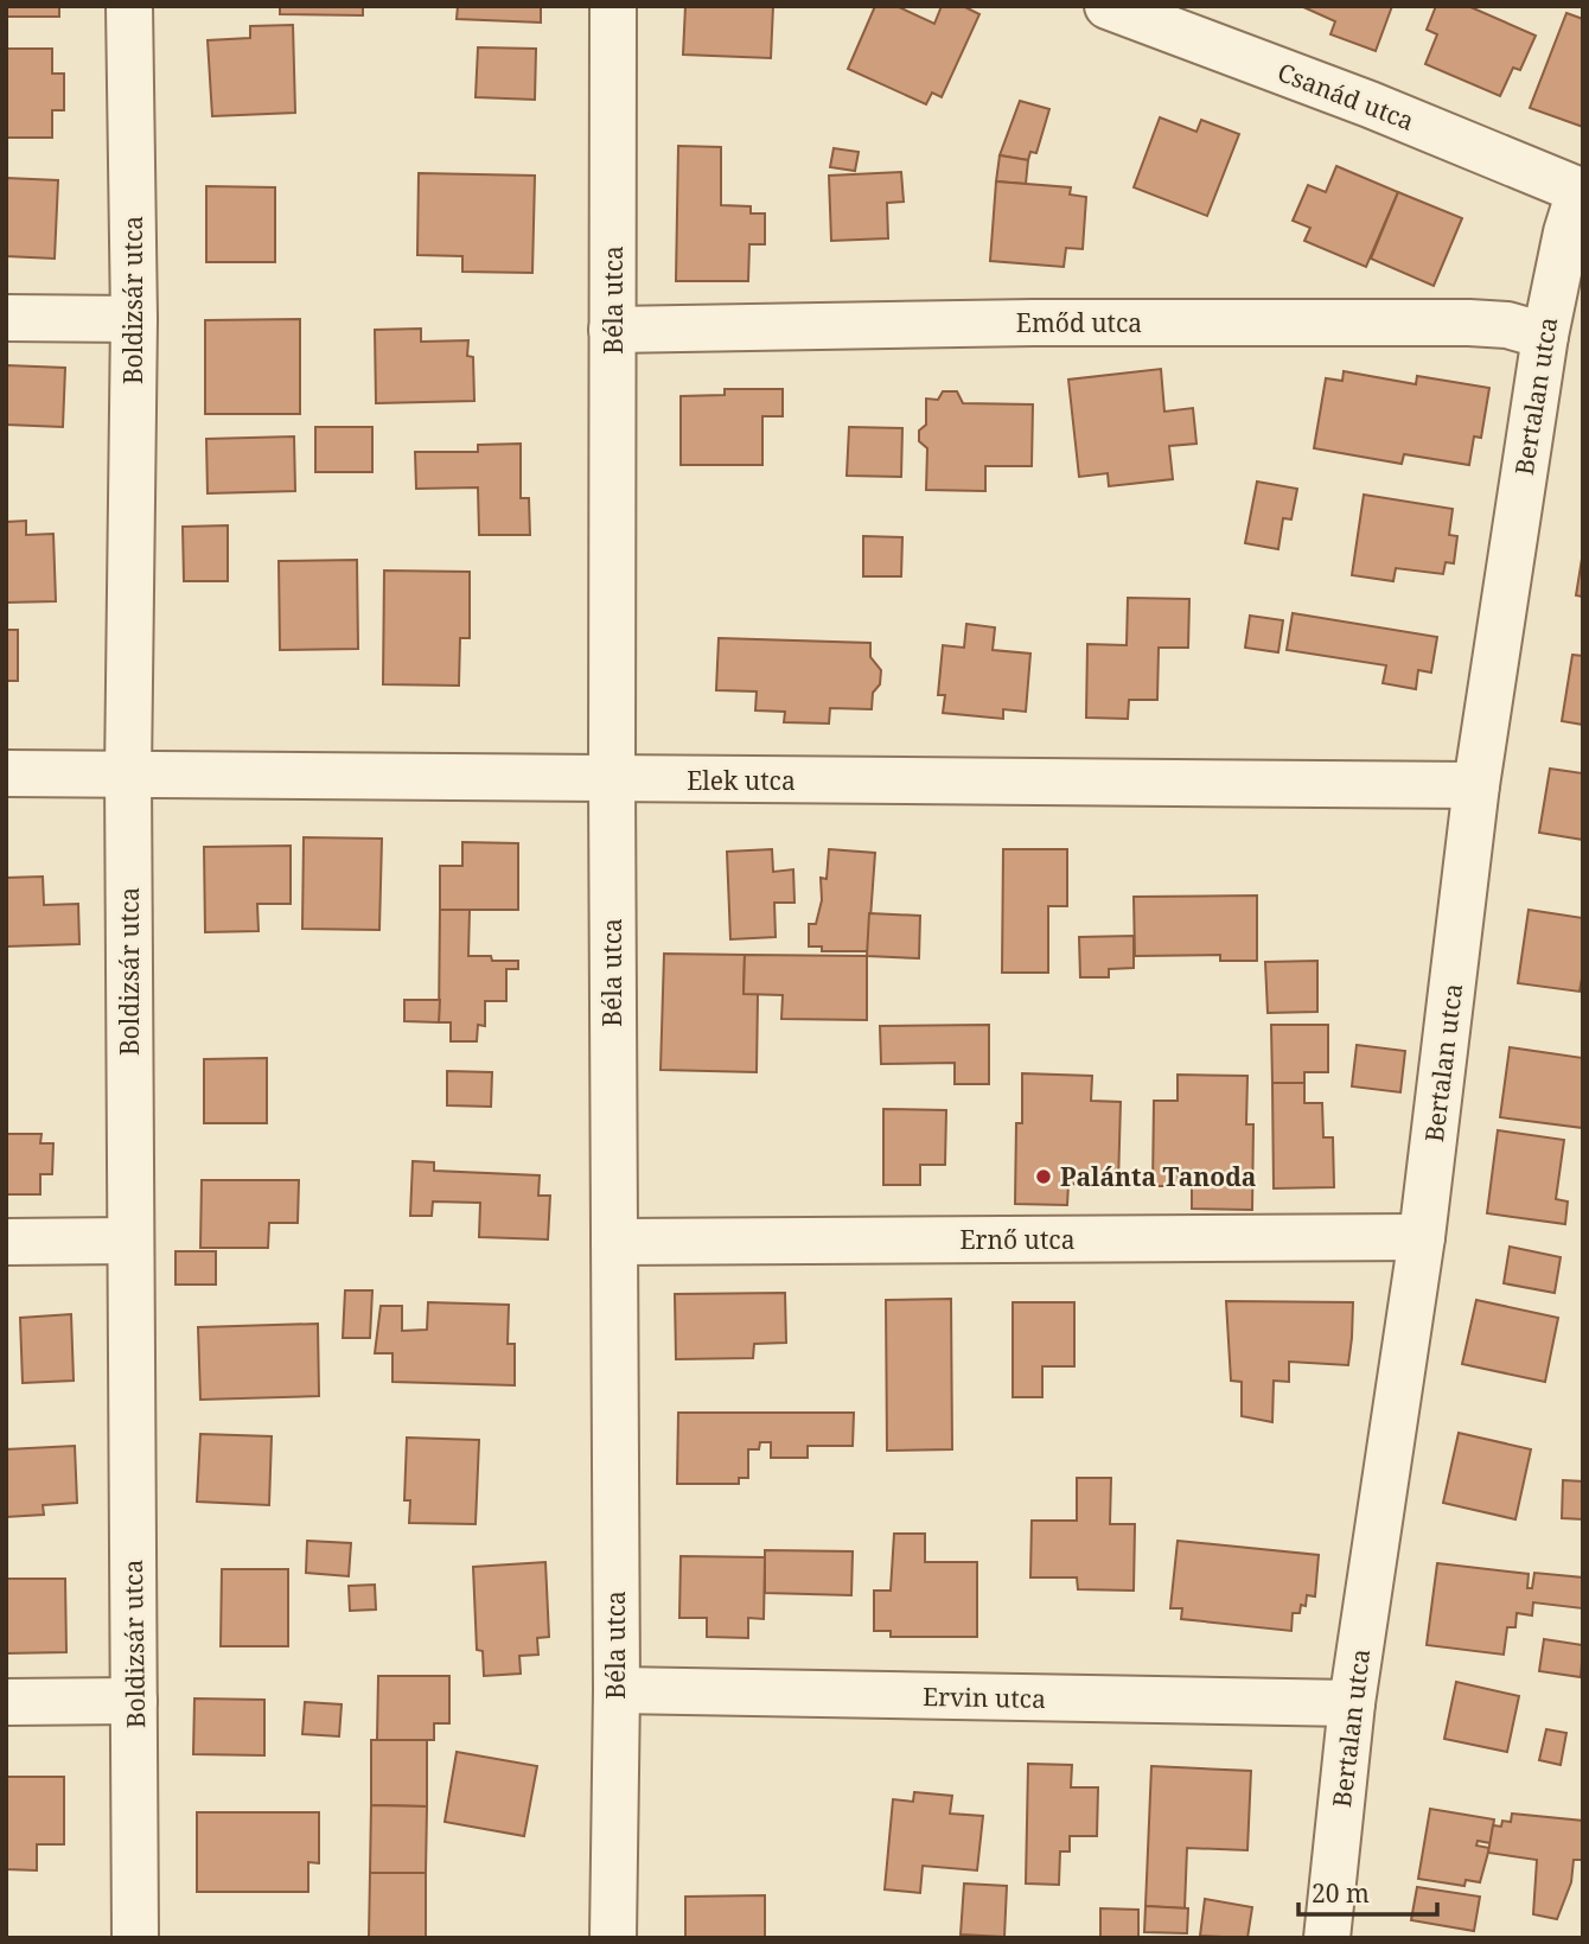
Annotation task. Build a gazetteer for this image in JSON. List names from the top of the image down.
{
  "streets": {
    "street": [
      "Csanád utca",
      "Boldizsár utca",
      "Béla utca",
      "Emőd utca",
      "Bertalan utca",
      "Elek utca",
      "Ernő utca",
      "Ervin utca"
    ]
  },
  "crossings": [
    ["Csanád utca", "Bertalan utca"],
    ["Boldizsár utca", "Elek utca"],
    ["Béla utca", "Emőd utca"],
    ["Béla utca", "Elek utca"],
    ["Béla utca", "Ernő utca"],
    ["Béla utca", "Ervin utca"],
    ["Emőd utca", "Bertalan utca"],
    ["Bertalan utca", "Elek utca"],
    ["Bertalan utca", "Ernő utca"],
    ["Bertalan utca", "Ervin utca"]
  ],
  "places": ["Palánta Tanoda"],
  "scale_bar": "20 m"
}
